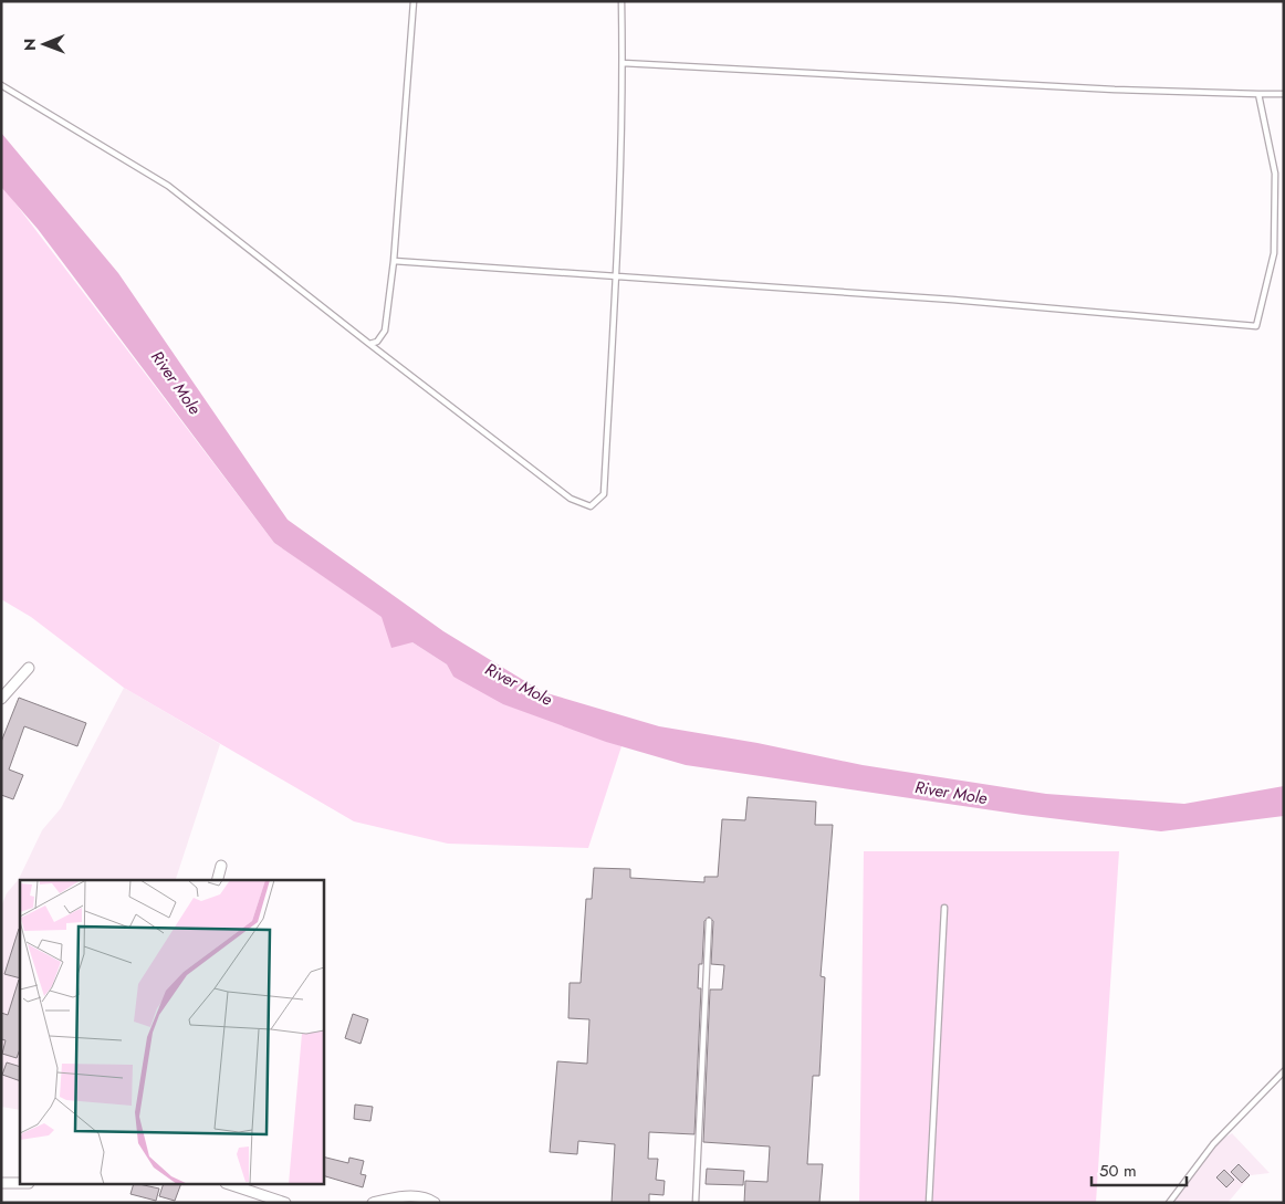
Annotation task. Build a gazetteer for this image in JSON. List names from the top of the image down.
{
  "water": ["River Mole"],
  "scale_bar": "50 m",
  "north": "left"
}
